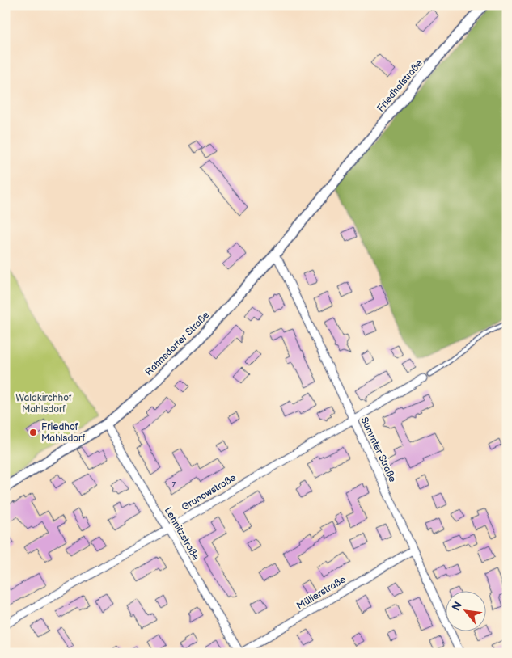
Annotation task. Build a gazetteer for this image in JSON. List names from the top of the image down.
{
  "streets": {
    "street": [
      "Friedhofstraße",
      "Rahnsdorfer Straße",
      "Summter Straße",
      "Grunowstraße",
      "Lehnitzstraße",
      "Müllerstraße"
    ]
  },
  "crossings": [
    ["Friedhofstraße", "Rahnsdorfer Straße"],
    ["Rahnsdorfer Straße", "Summter Straße"],
    ["Rahnsdorfer Straße", "Lehnitzstraße"],
    ["Summter Straße", "Grunowstraße"],
    ["Summter Straße", "Müllerstraße"],
    ["Grunowstraße", "Lehnitzstraße"],
    ["Lehnitzstraße", "Müllerstraße"]
  ],
  "parks": ["Waldkirchhof Mahlsdorf"],
  "places": ["Friedhof Mahlsdorf"],
  "house_numbers": ["7"],
  "north": "top left"
}
